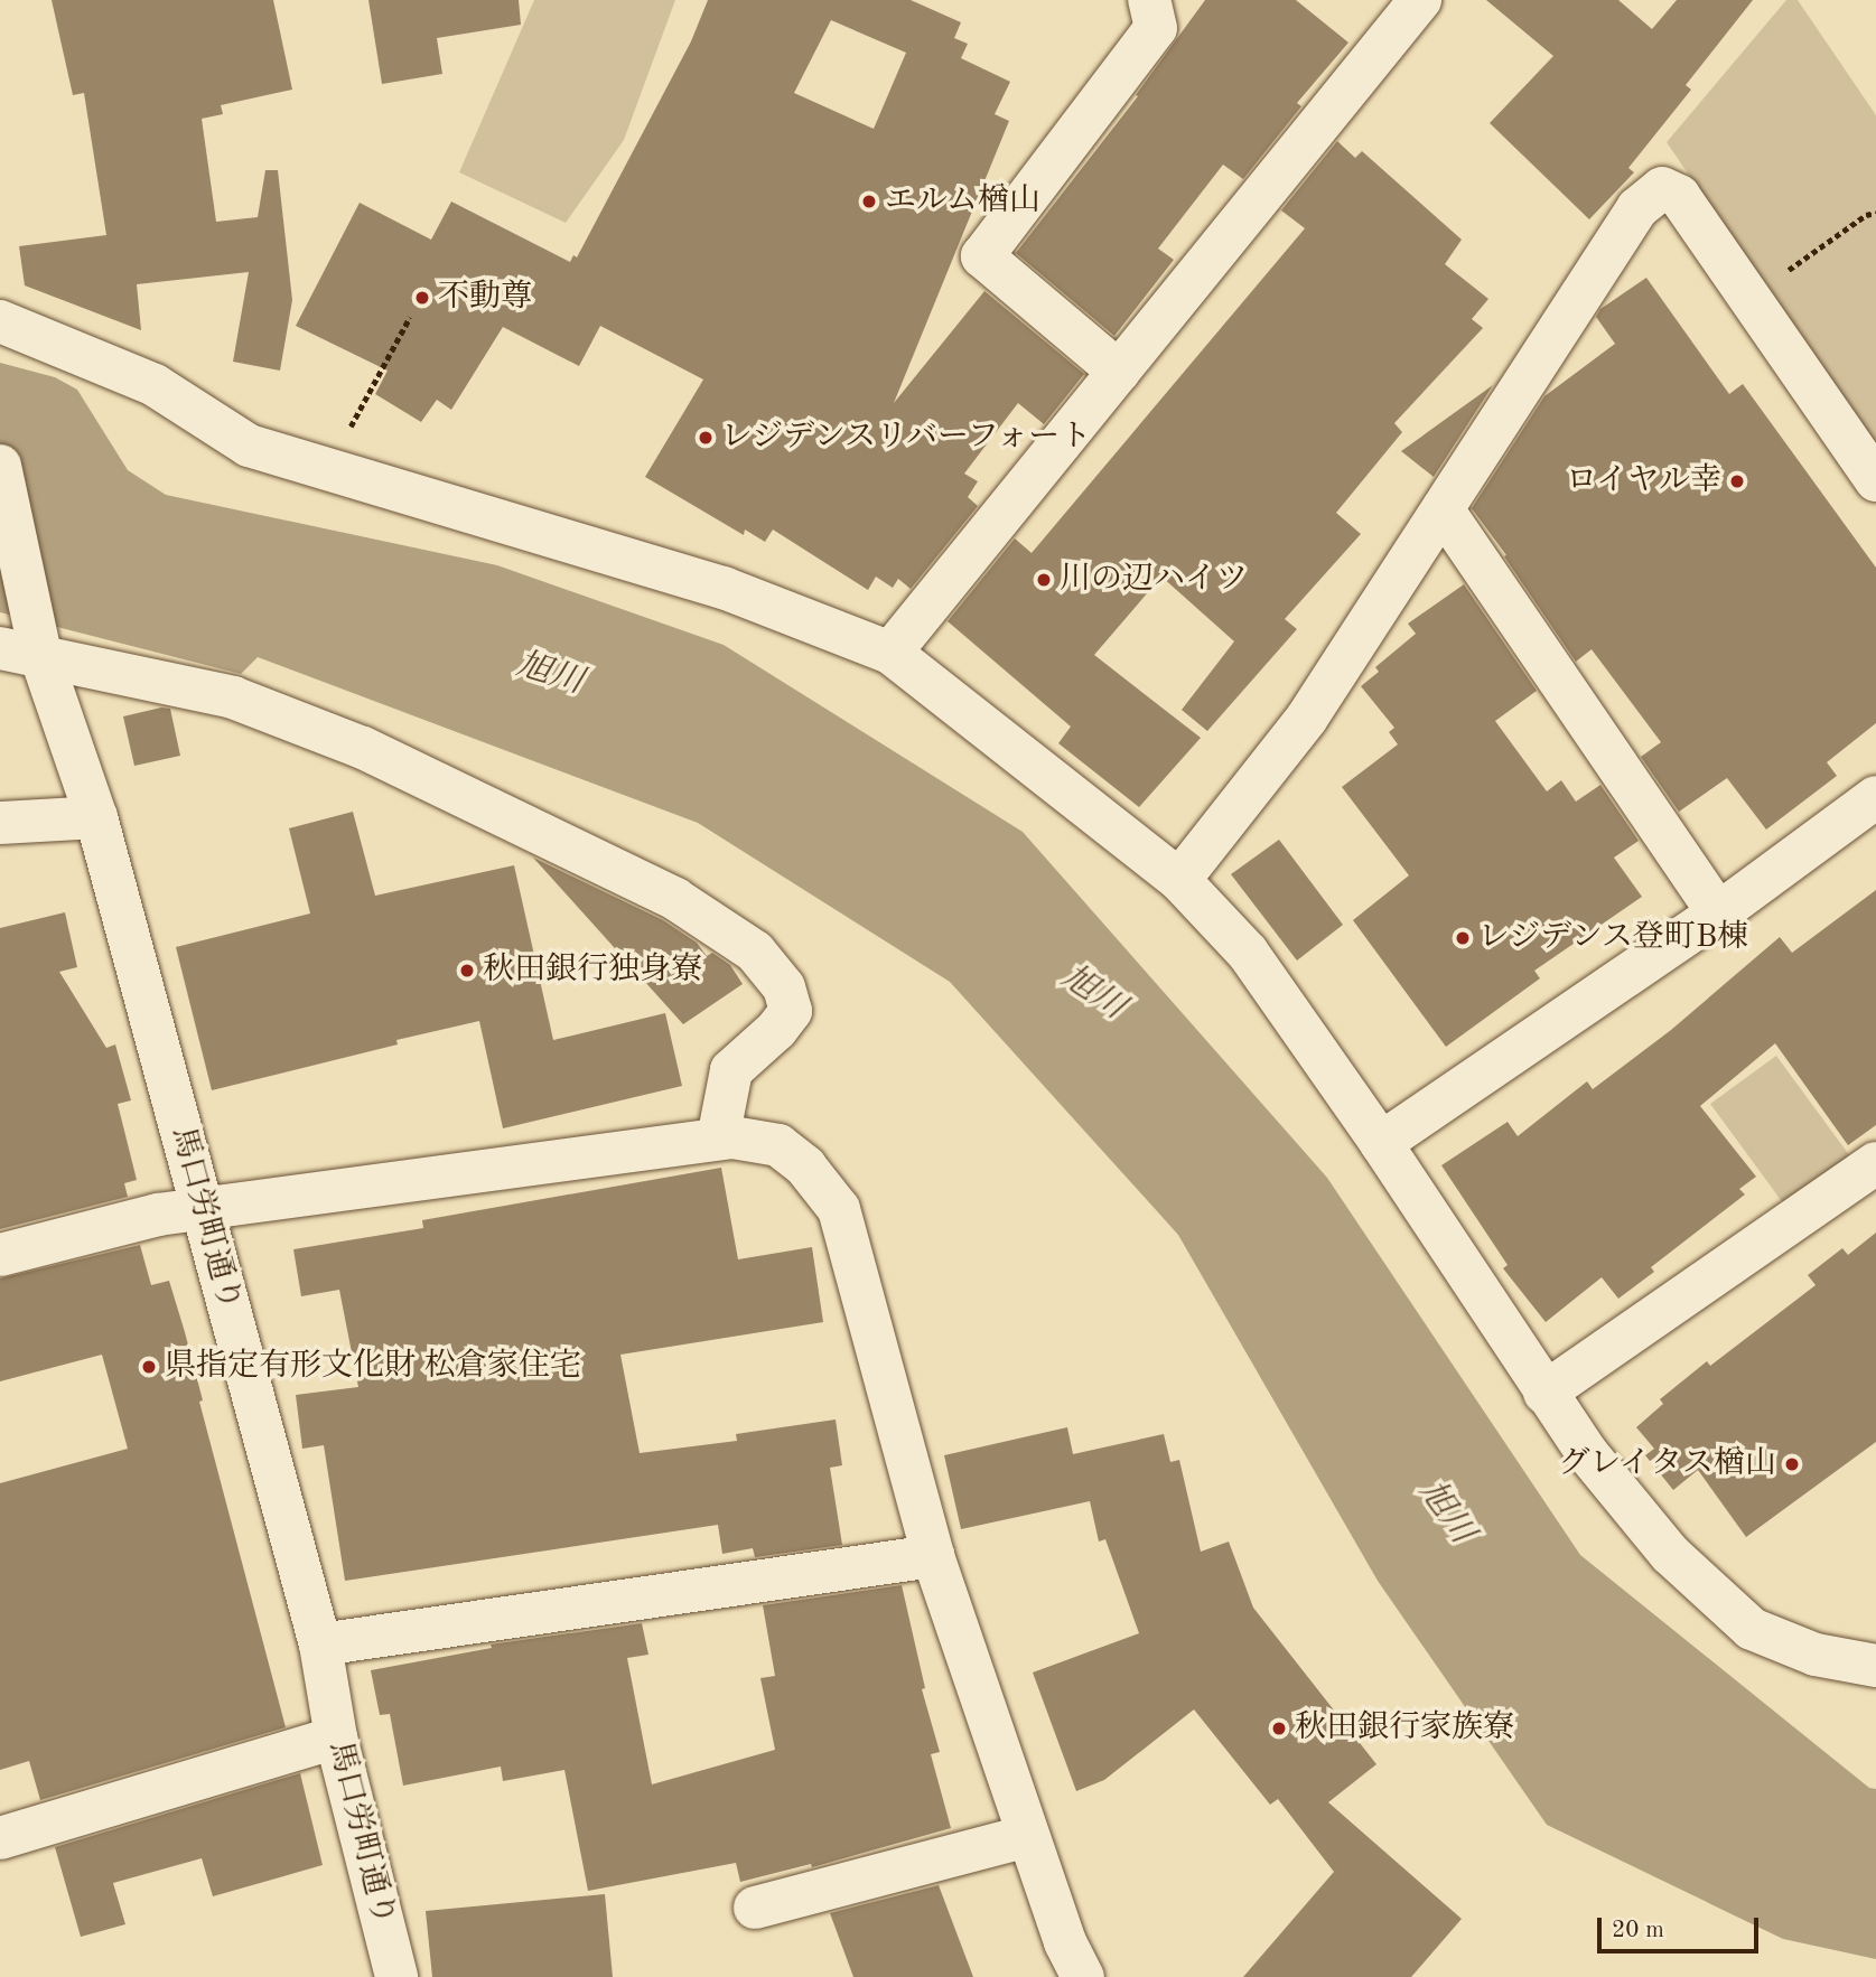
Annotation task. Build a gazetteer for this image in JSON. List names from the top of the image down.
{
  "streets": {
    "street": ["馬口労町通り"]
  },
  "water": ["旭川"],
  "places": [
    "エルム楢山",
    "不動尊",
    "レジデンスリバーフォート",
    "ロイヤル幸",
    "川の辺ハイツ",
    "レジデンス登町B棟",
    "秋田銀行独身寮",
    "県指定有形文化財 松倉家住宅",
    "グレイタス楢山",
    "秋田銀行家族寮"
  ],
  "scale_bar": "20 m"
}
